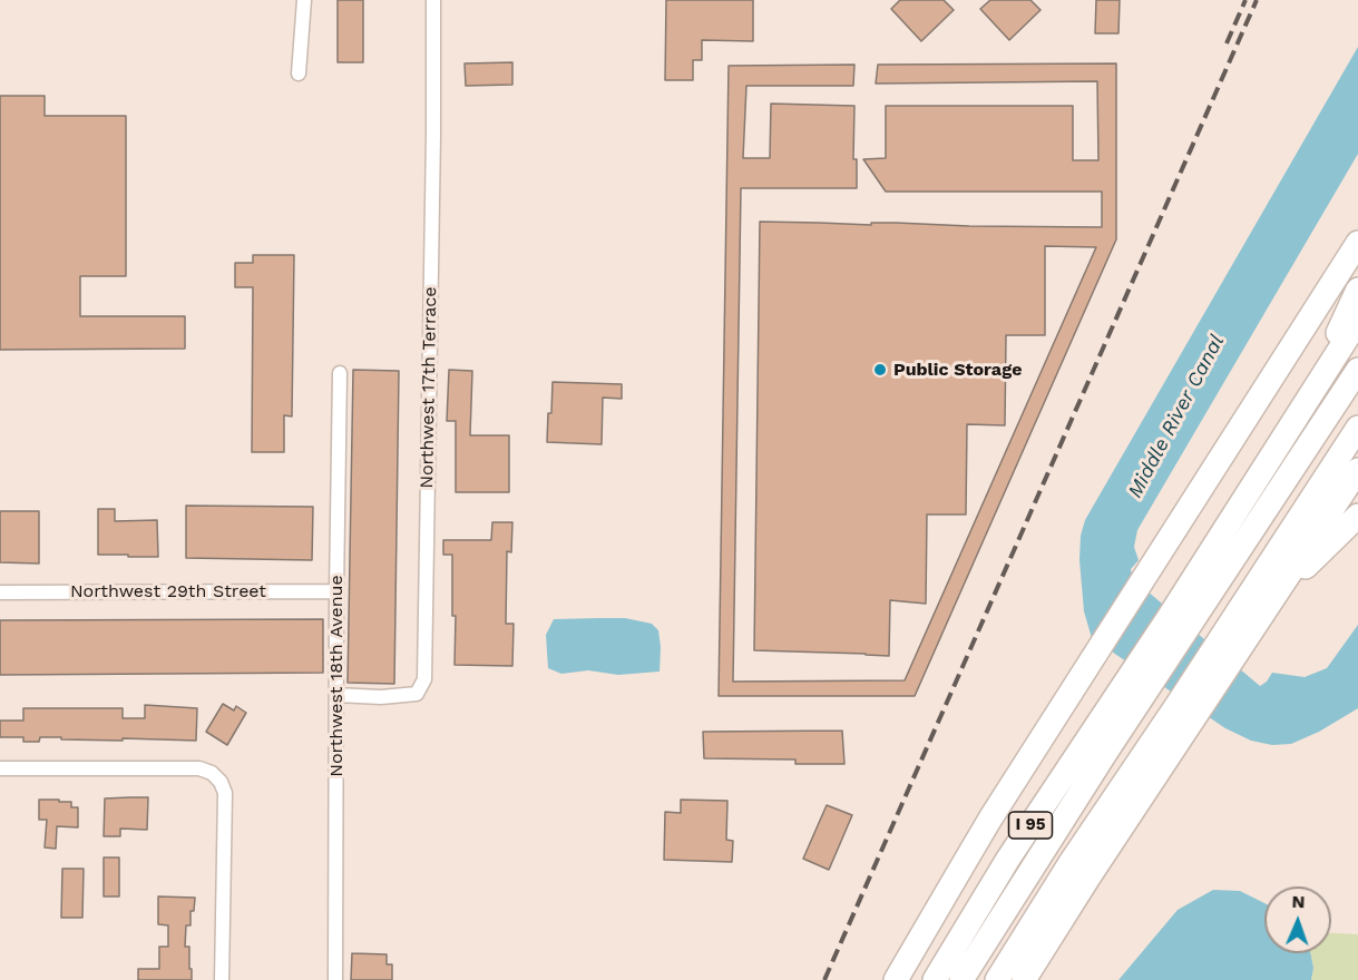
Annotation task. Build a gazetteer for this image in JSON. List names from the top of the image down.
{
  "streets": {
    "highway": ["I 95"],
    "street": ["Northwest 17th Terrace", "Northwest 29th Street", "Northwest 18th Avenue"]
  },
  "crossings": [
    ["Northwest 17th Terrace", "Northwest 18th Avenue"],
    ["Northwest 29th Street", "Northwest 18th Avenue"]
  ],
  "water": ["Middle River Canal"],
  "places": ["Public Storage"],
  "north": "top"
}
